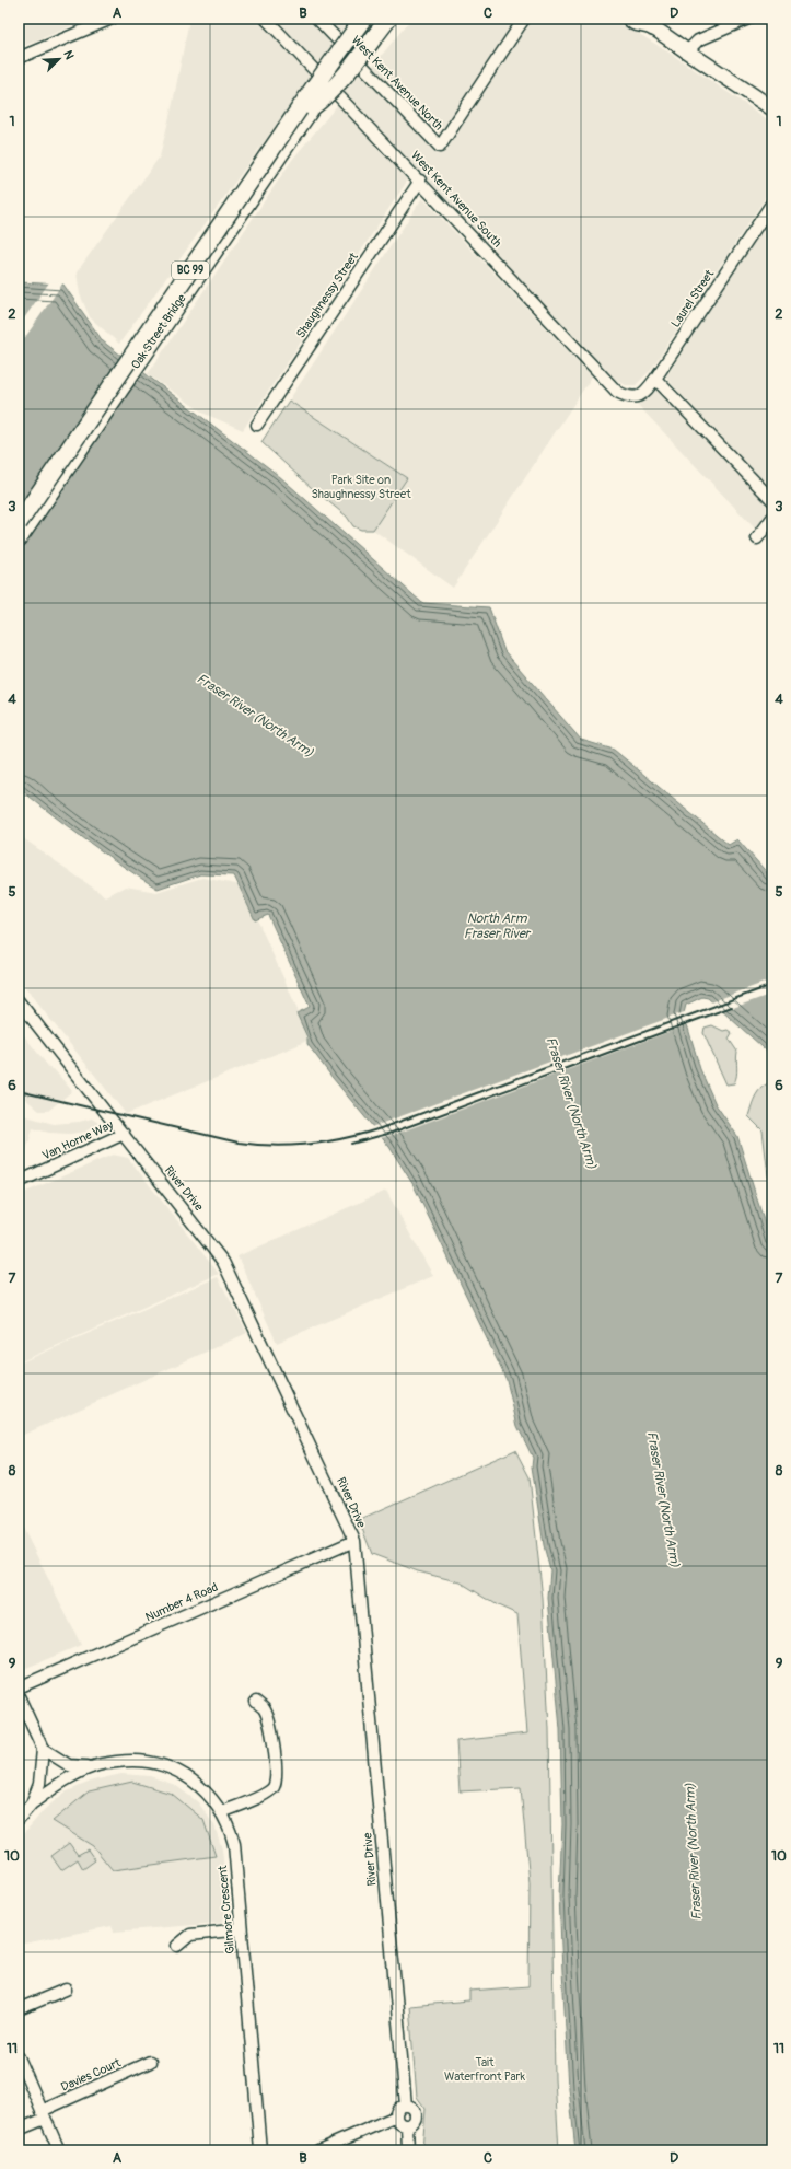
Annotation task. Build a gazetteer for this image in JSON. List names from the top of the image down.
{
  "streets": {
    "highway": ["BC 99", "Oak Street Bridge"],
    "street": [
      "West Kent Avenue North",
      "West Kent Avenue South",
      "Shaughnessy Street",
      "Laurel Street",
      "Van Horne Way",
      "River Drive",
      "Number 4 Road",
      "Gilmore Crescent",
      "Davies Court"
    ]
  },
  "crossings": [
    ["West Kent Avenue South", "Shaughnessy Street"],
    ["West Kent Avenue South", "Laurel Street"],
    ["Van Horne Way", "River Drive"],
    ["River Drive", "Number 4 Road"]
  ],
  "water": ["Fraser River (North Arm)", "North Arm Fraser River"],
  "parks": ["Park Site on Shaughnessy Street", "Tait Waterfront Park"],
  "north": "top right",
  "grid": {
    "columns": [
      "A",
      "B",
      "C",
      "D"
    ],
    "rows": [
      "1",
      "2",
      "3",
      "4",
      "5",
      "6",
      "7",
      "8",
      "9",
      "10",
      "11"
    ]
  }
}
